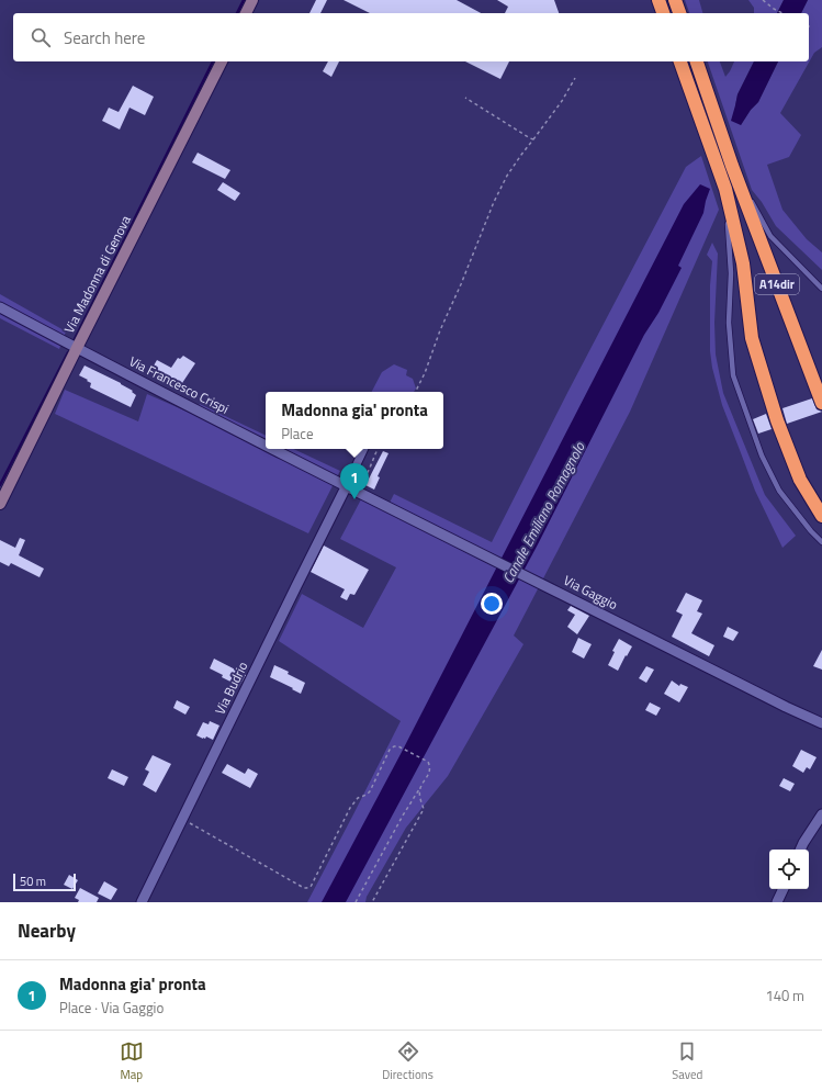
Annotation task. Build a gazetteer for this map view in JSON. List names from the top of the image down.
{
  "streets": {
    "highway": ["A14dir"],
    "main road": ["Via Madonna di Genova"],
    "street": ["Via Francesco Crispi", "Via Gaggio", "Via Budrio"]
  },
  "crossings": [
    ["Via Madonna di Genova", "Via Francesco Crispi"],
    ["Via Francesco Crispi", "Via Gaggio"],
    ["Via Francesco Crispi", "Via Budrio"],
    ["Via Gaggio", "Via Budrio"]
  ],
  "water": ["Canale Emiliano Romagnolo"],
  "scale_bar": "50 m",
  "page": {
    "search": "Search here",
    "popup": ["Madonna gia' pronta", "Place"],
    "pins": "1",
    "scale": "50 m",
    "heading": "Nearby",
    "list": [
      {
        "mark": "1",
        "name": "Madonna gia' pronta",
        "note": "Place · Via Gaggio",
        "value": "140 m"
      }
    ],
    "nav": ["Map", "Directions", "Saved"]
  }
}
